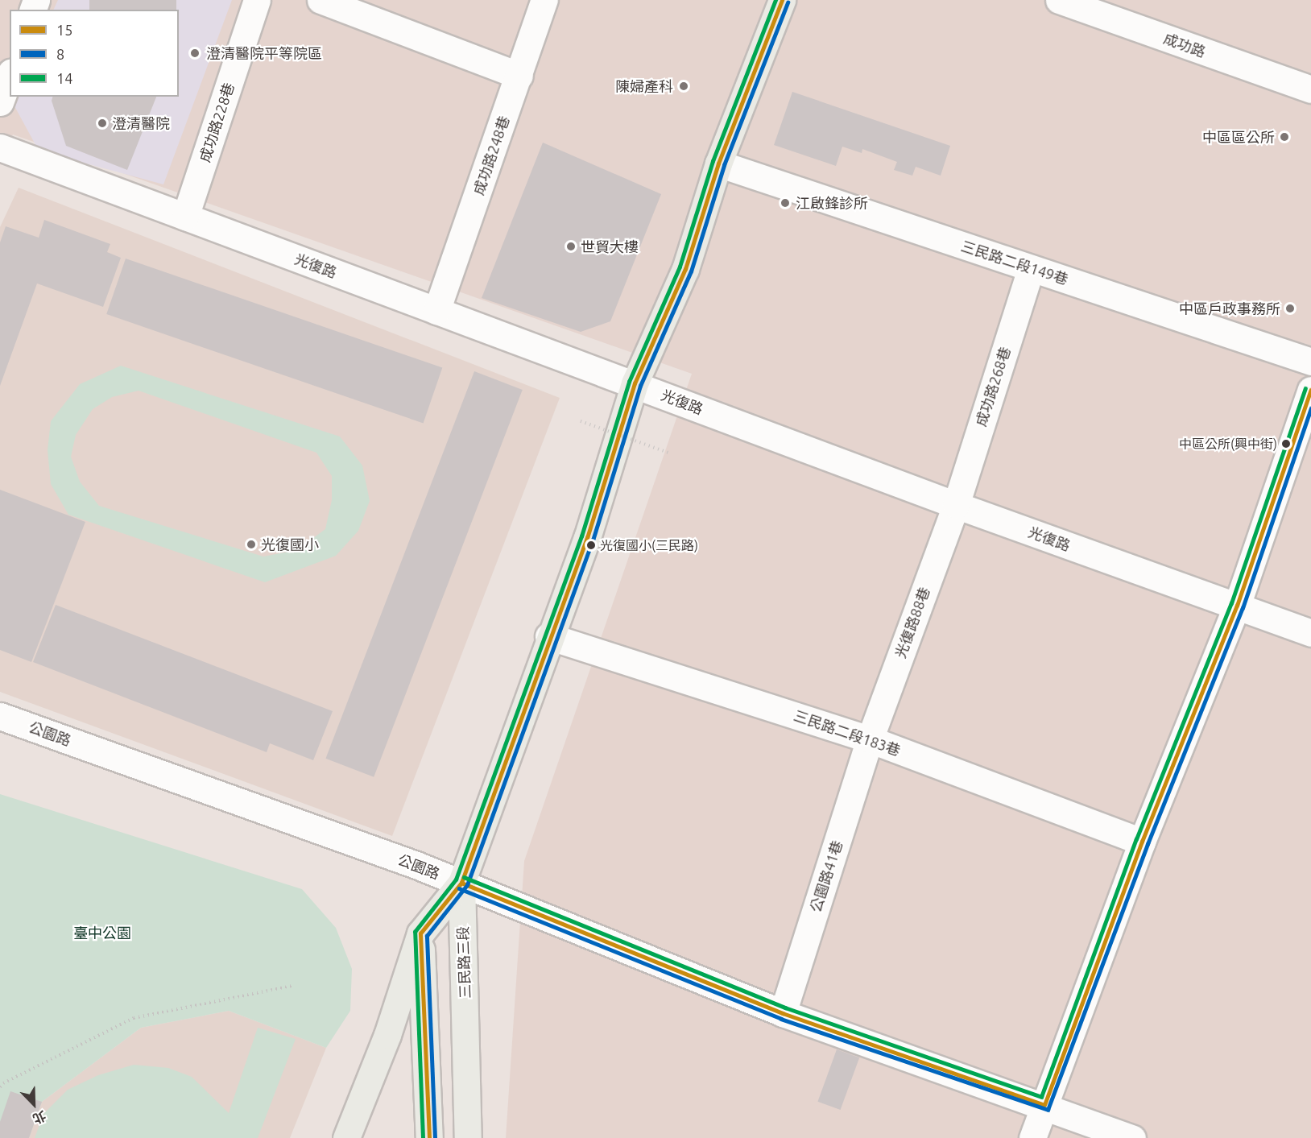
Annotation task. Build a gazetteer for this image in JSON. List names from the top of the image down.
{
  "streets": {
    "main road": ["三民路三段"],
    "street": [
      "成功路",
      "成功路228巷",
      "成功路248巷",
      "三民路二段149巷",
      "光復路",
      "成功路268巷",
      "光復路88巷",
      "三民路二段183巷",
      "公園路",
      "公園路41巷"
    ]
  },
  "crossings": [
    ["成功路228巷", "光復路"],
    ["成功路248巷", "光復路"],
    ["三民路二段149巷", "成功路268巷"],
    ["光復路", "成功路268巷"],
    ["光復路", "光復路88巷"],
    ["成功路268巷", "光復路88巷"],
    ["光復路88巷", "三民路二段183巷"],
    ["光復路88巷", "公園路41巷"],
    ["三民路二段183巷", "公園路41巷"],
    ["公園路", "公園路41巷"],
    ["公園路", "三民路三段"]
  ],
  "parks": ["臺中公園"],
  "places": [
    "澄清醫院平等院區",
    "陳婦產科",
    "澄清醫院",
    "中區區公所",
    "江啟鋒診所",
    "世貿大樓",
    "中區戶政事務所",
    "中區公所(興中街)",
    "光復國小",
    "光復國小(三民路)"
  ],
  "lines": ["transit line 15", "transit line 14", "transit line 8"],
  "legend": ["15", "8", "14"],
  "north": "bottom right"
}
